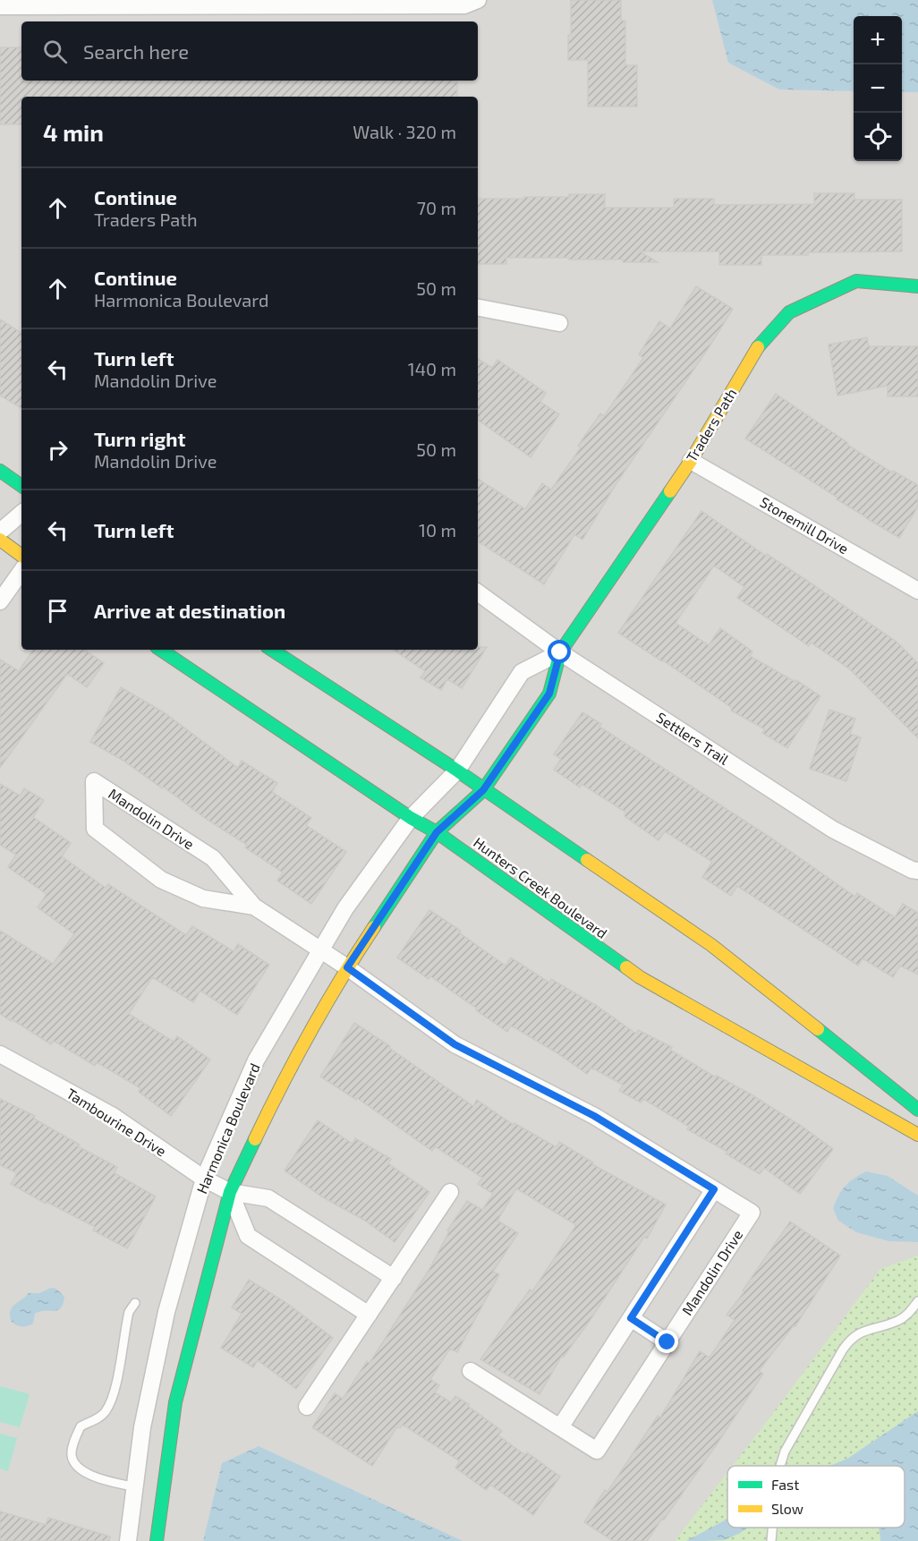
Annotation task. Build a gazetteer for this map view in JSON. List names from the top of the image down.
{
  "streets": {
    "street": [
      "Traders Path",
      "Stonemill Drive",
      "Settlers Trail",
      "Mandolin Drive",
      "Hunters Creek Boulevard",
      "Tambourine Drive",
      "Harmonica Boulevard"
    ]
  },
  "crossings": [
    ["Traders Path", "Stonemill Drive"],
    ["Traders Path", "Settlers Trail"],
    ["Traders Path", "Hunters Creek Boulevard"],
    ["Traders Path", "Harmonica Boulevard"],
    ["Mandolin Drive", "Harmonica Boulevard"],
    ["Hunters Creek Boulevard", "Harmonica Boulevard"],
    ["Tambourine Drive", "Harmonica Boulevard"]
  ],
  "legend": ["Fast", "Slow"],
  "page": {
    "map_buttons": ["+", "−"],
    "search": "Search here",
    "heading": ["4 min", "Walk · 320 m"],
    "list": [
      ["Continue", "Traders Path", "70 m"],
      ["Continue", "Harmonica Boulevard", "50 m"],
      ["Turn left", "Mandolin Drive", "140 m"],
      ["Turn right", "Mandolin Drive", "50 m"],
      ["Turn left", "10 m"],
      "Arrive at destination"
    ]
  }
}
